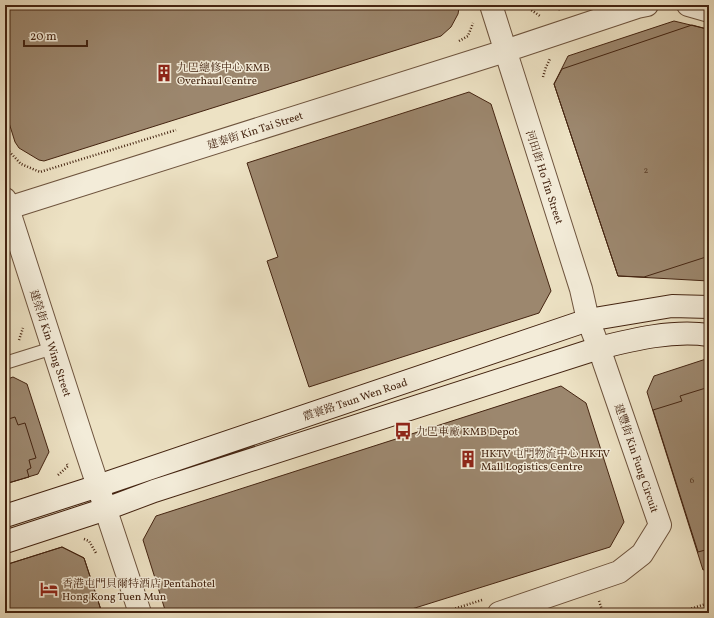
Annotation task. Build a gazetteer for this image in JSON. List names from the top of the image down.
{
  "streets": {
    "street": [
      "建泰街 Kin Tai Street",
      "河田街 Ho Tin Street",
      "建榮街 Kin Wing Street",
      "震寰路 Tsun Wen Road",
      "建豐街 Kin Fung Circuit"
    ]
  },
  "crossings": [
    ["建泰街 Kin Tai Street", "河田街 Ho Tin Street"],
    ["建泰街 Kin Tai Street", "建榮街 Kin Wing Street"],
    ["河田街 Ho Tin Street", "震寰路 Tsun Wen Road"],
    ["河田街 Ho Tin Street", "建豐街 Kin Fung Circuit"],
    ["建榮街 Kin Wing Street", "震寰路 Tsun Wen Road"]
  ],
  "places": {
    "building": ["九巴總修中心 KMB Overhaul Centre", "HKTV 屯門物流中心 HKTV Mall Logistics Centre"],
    "bus stop": ["九巴車廠 KMB Depot"],
    "hotel": ["香港屯門貝爾特酒店 Pentahotel Hong Kong Tuen Mun"]
  },
  "house_numbers": ["2", "6"],
  "scale_bar": "20 m"
}
